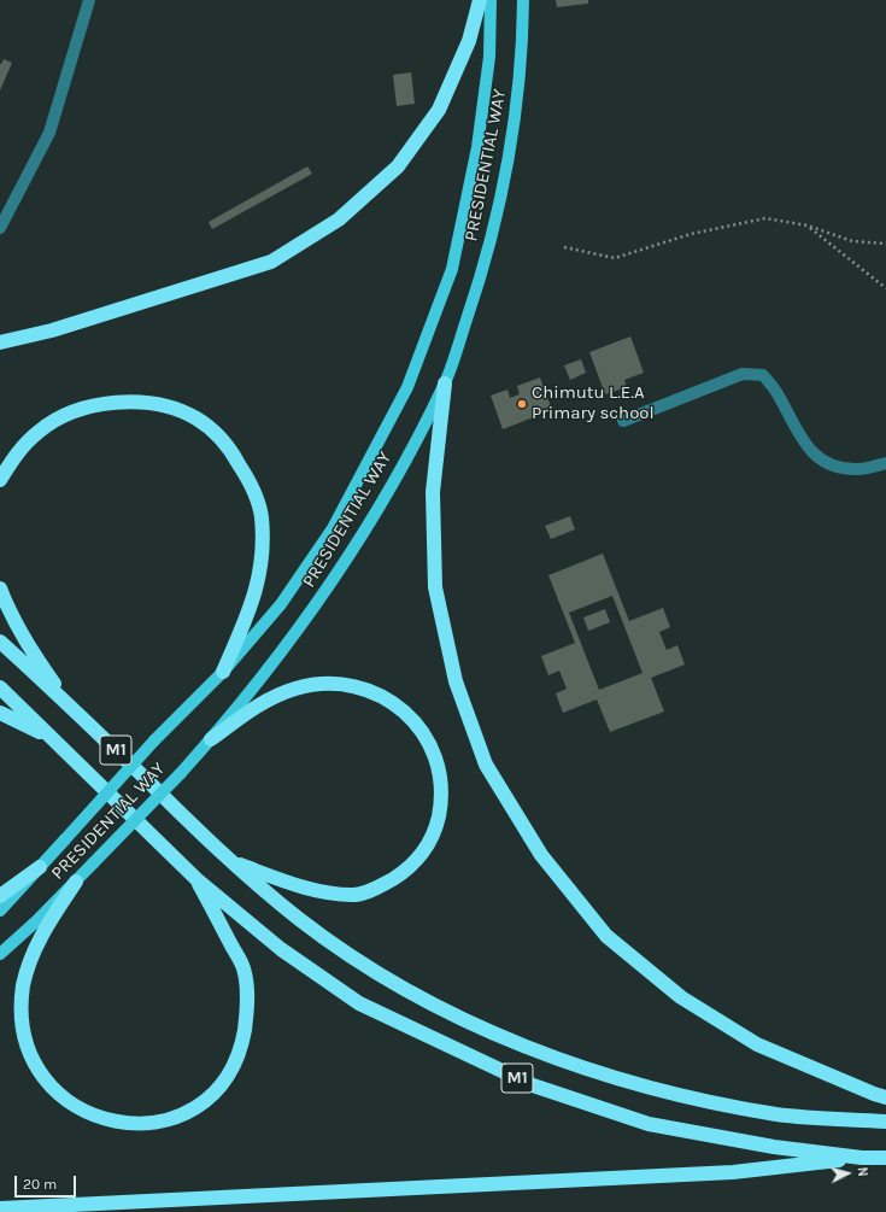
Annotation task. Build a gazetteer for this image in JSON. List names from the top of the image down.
{
  "streets": {
    "highway": ["M1"],
    "main road": ["PRESIDENTIAL WAY"]
  },
  "places": ["Chimutu L.E.A Primary school"],
  "scale_bar": "20 m",
  "north": "right"
}
